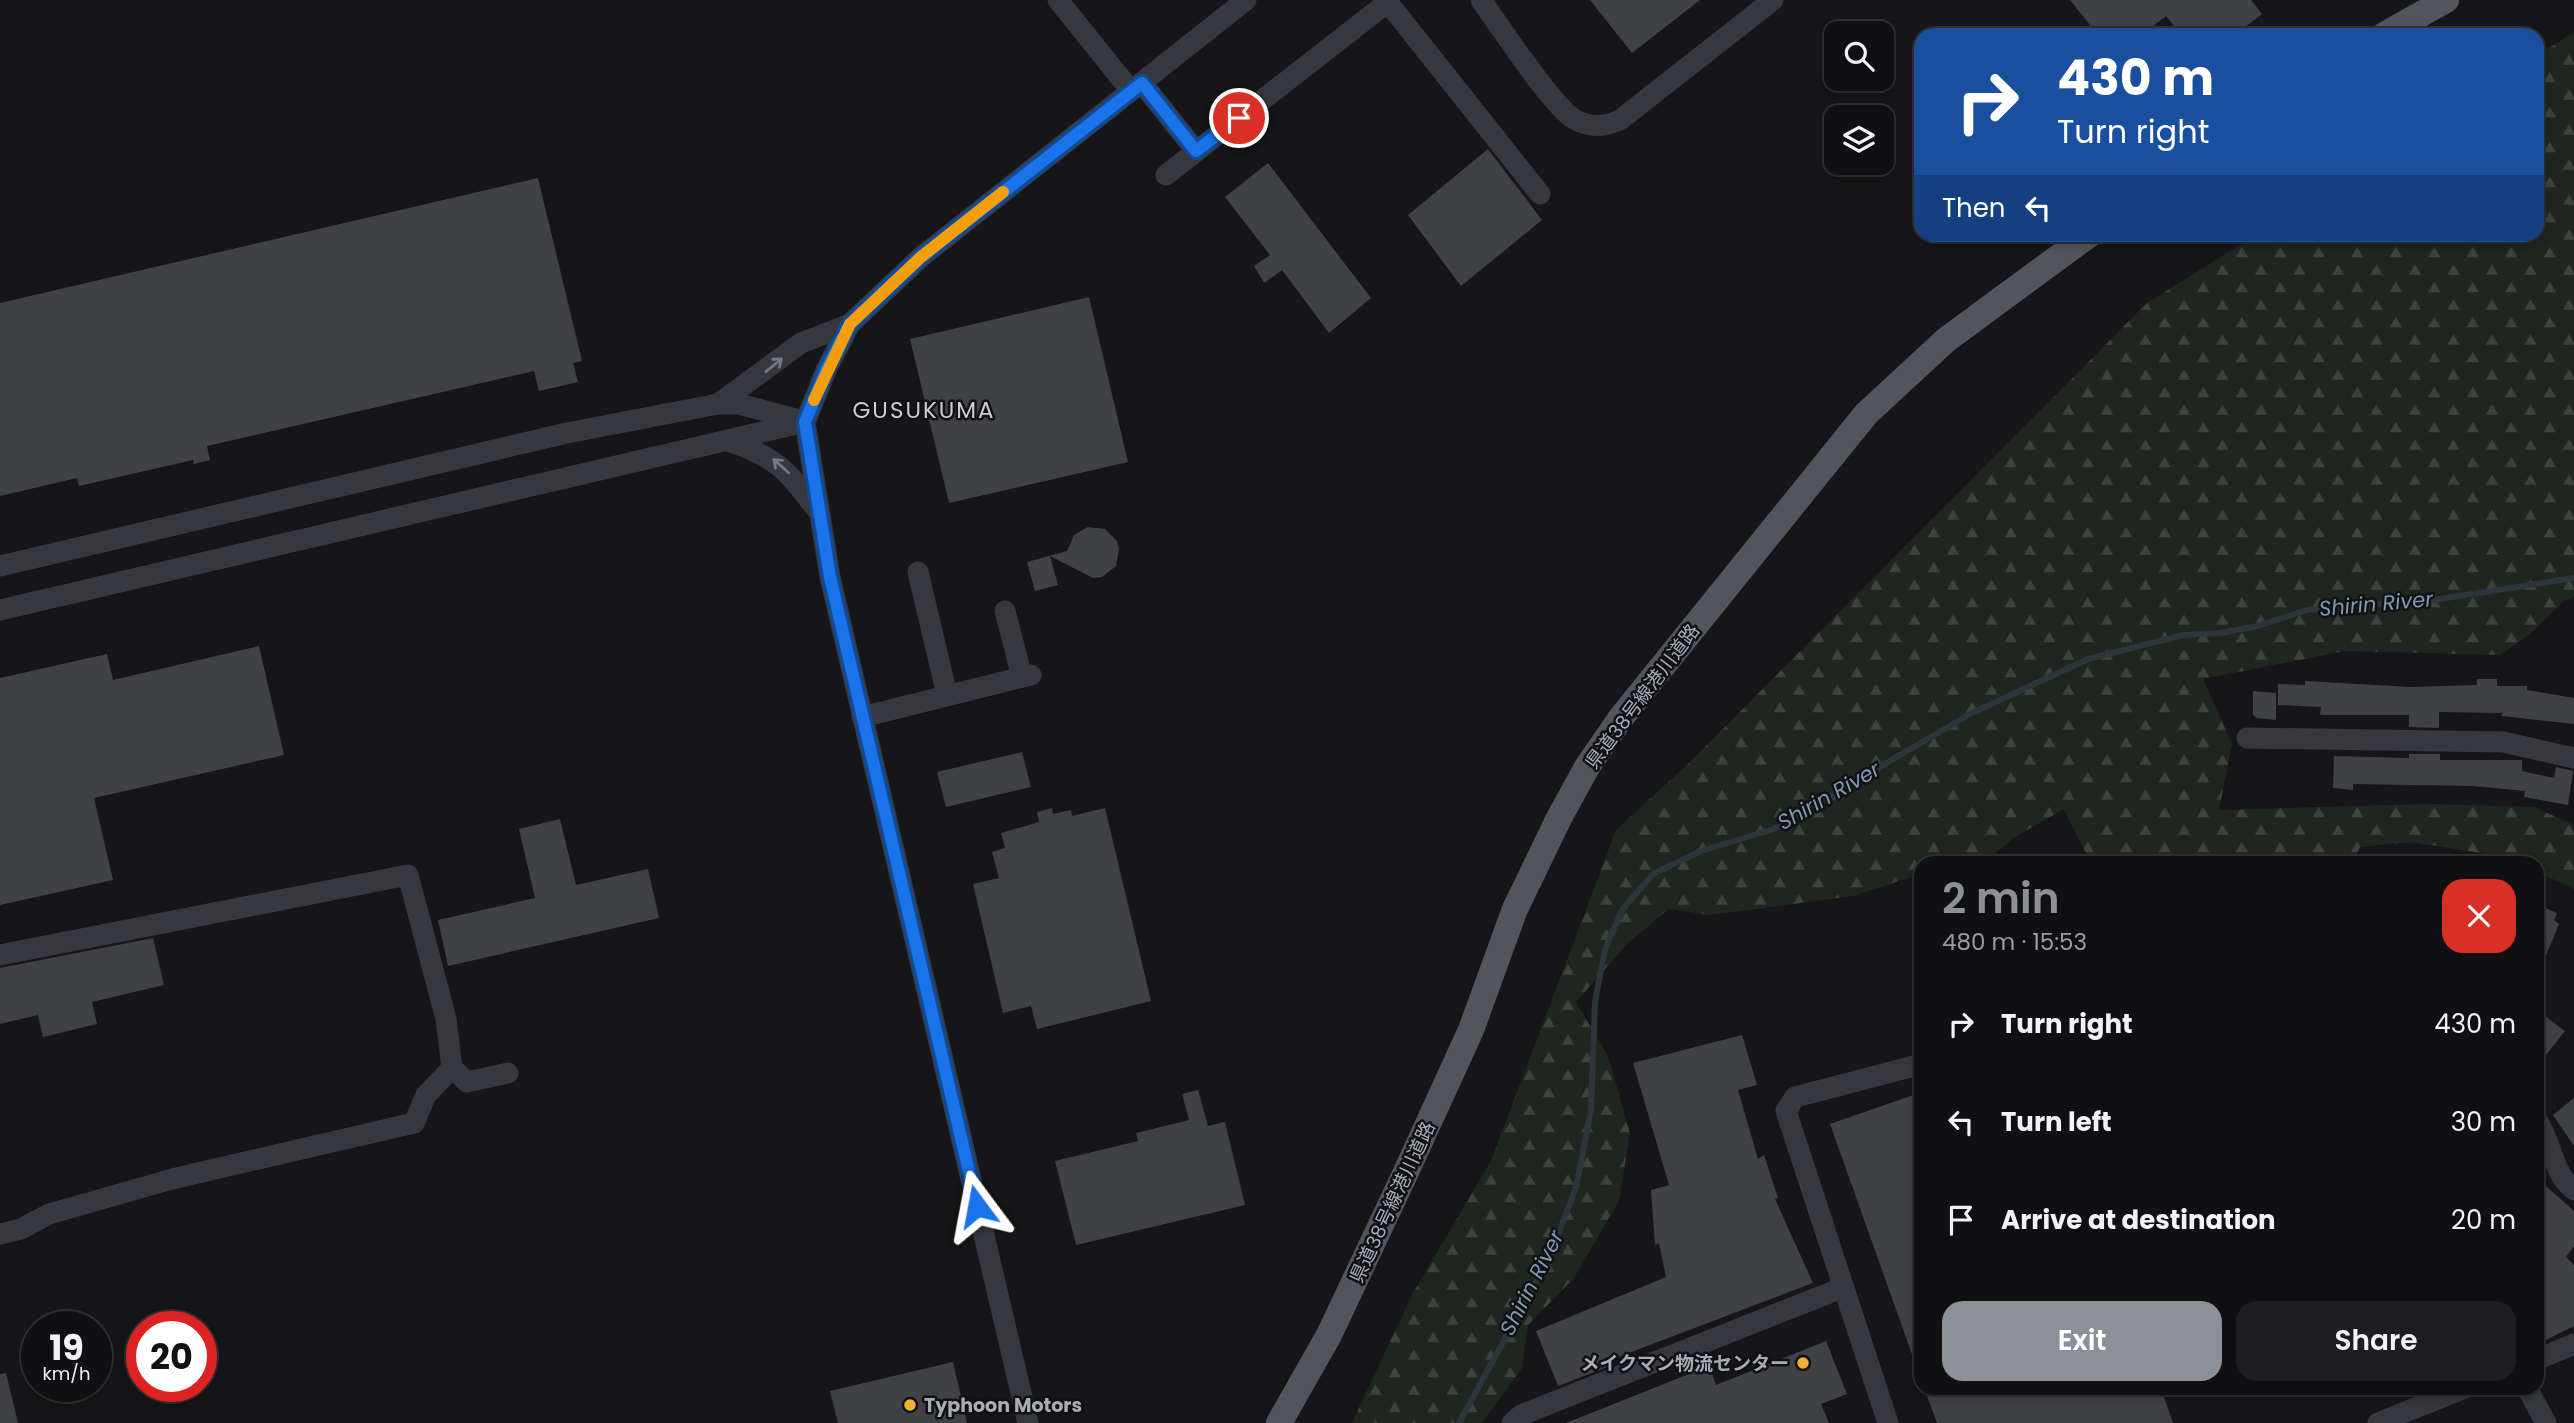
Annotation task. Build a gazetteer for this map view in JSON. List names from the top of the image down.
{
  "streets": {
    "main road": ["県道38号線港川道路"]
  },
  "districts": ["GUSUKUMA"],
  "water": ["Shirin River"],
  "places": ["メイクマン物流センター", "Typhoon Motors"],
  "page": {
    "turn": ["430 m", "Turn right"],
    "then": "Then",
    "heading": ["2 min", "480 m · 15:53"],
    "list": [
      {
        "name": "Turn right",
        "value": "430 m"
      },
      {
        "name": "Turn left",
        "value": "30 m"
      },
      {
        "name": "Arrive at destination",
        "value": "20 m"
      }
    ],
    "buttons": ["Exit", "Share"],
    "speed": "19 km/h",
    "limit": "20"
  }
}
